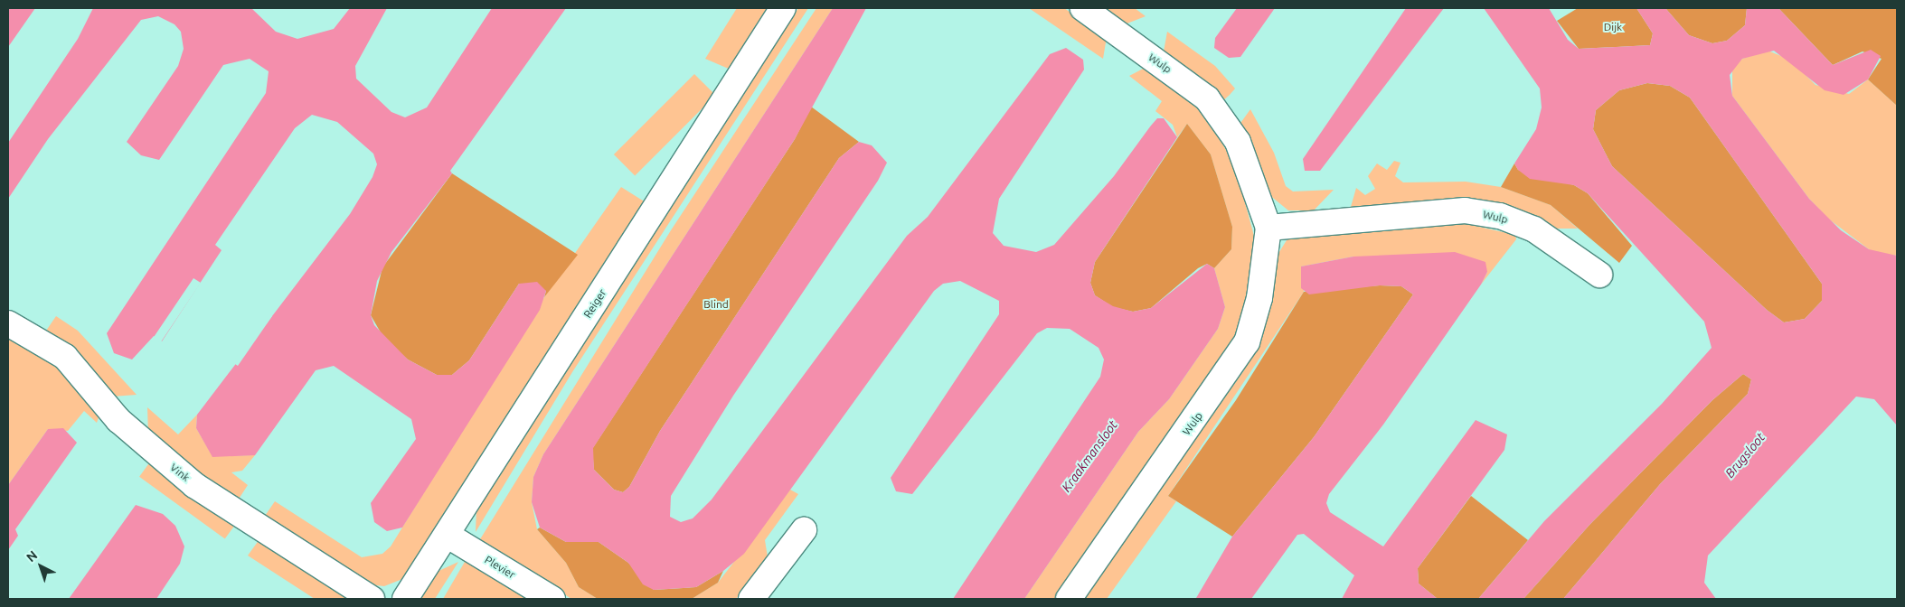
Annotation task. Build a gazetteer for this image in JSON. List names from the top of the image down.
{
  "streets": {
    "street": [
      "Wulp",
      "Reiger",
      "Vink",
      "Plevier"
    ]
  },
  "crossings": [
    ["Reiger", "Plevier"]
  ],
  "water": ["Brugsloot", "Kraakmansloot"],
  "parks": ["Dijk", "Blind"],
  "north": "top left"
}
